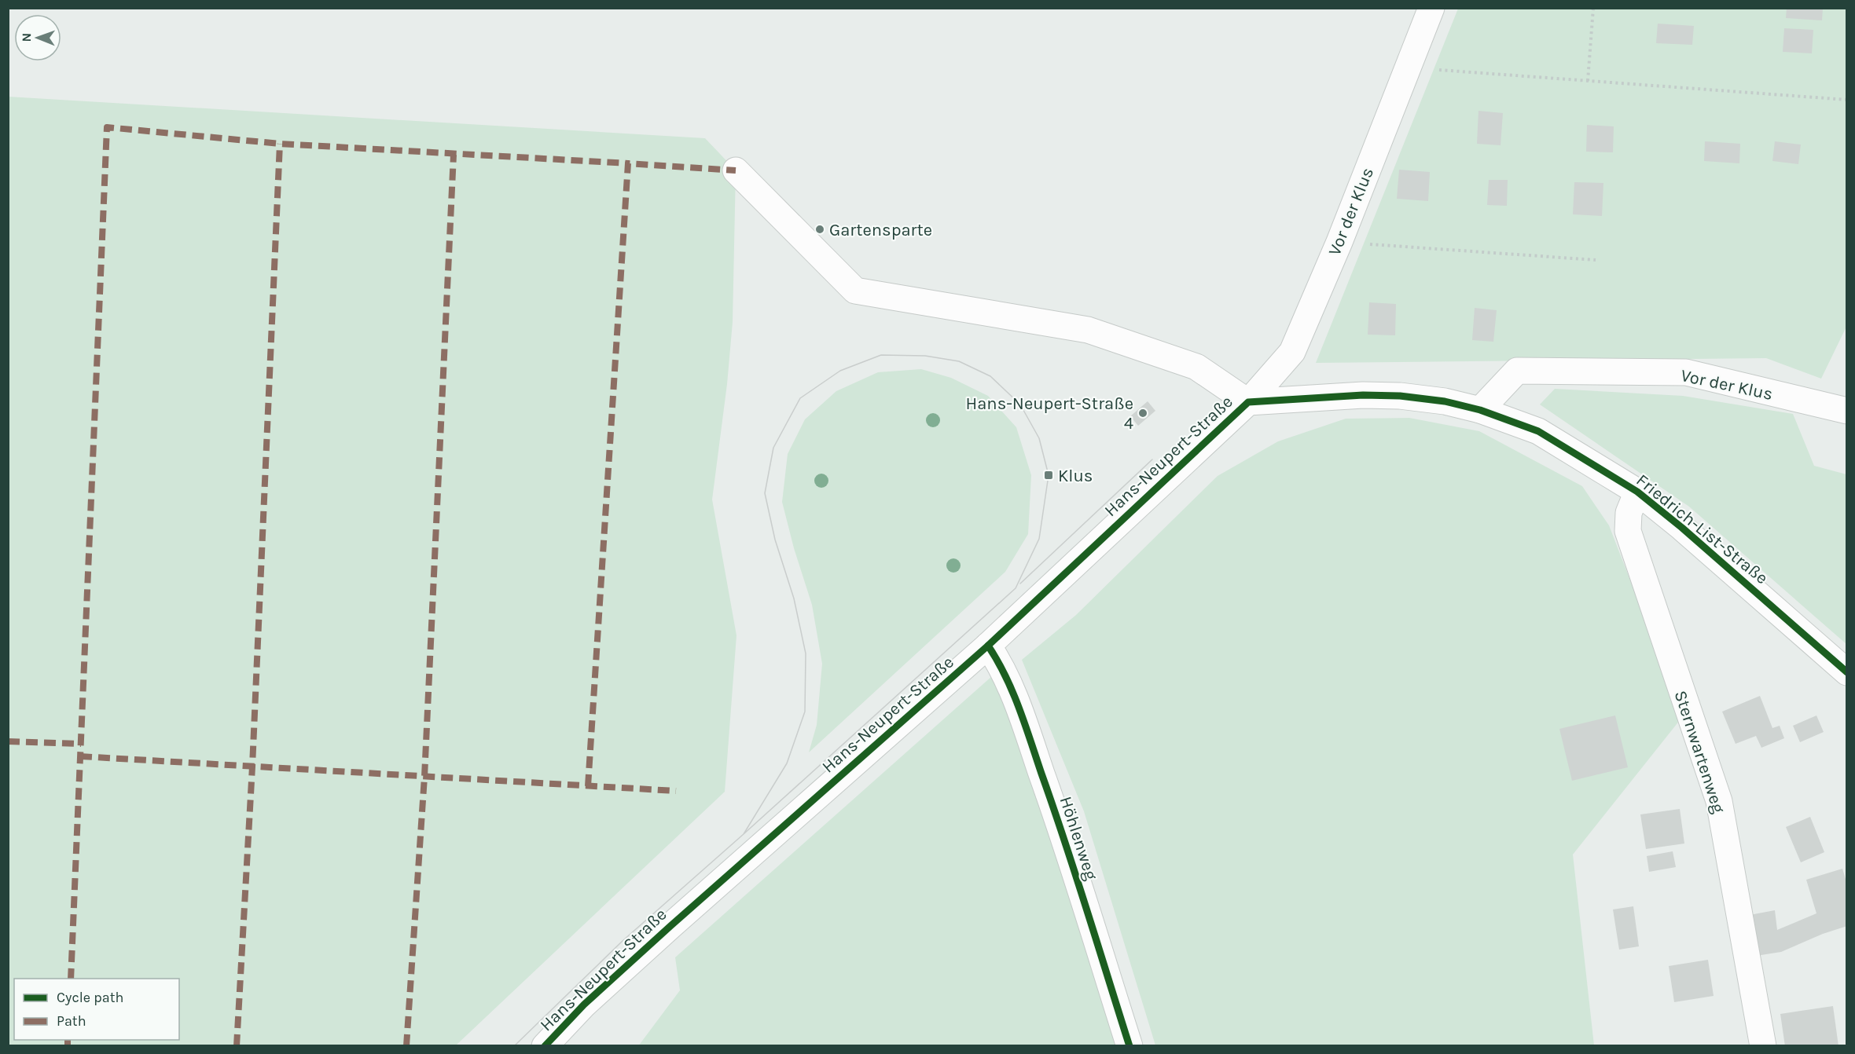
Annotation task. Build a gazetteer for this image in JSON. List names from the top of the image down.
{
  "streets": {
    "street": [
      "Vor der Klus",
      "Hans-Neupert-Straße",
      "Friedrich-List-Straße",
      "Sternwartenweg",
      "Höhlenweg"
    ]
  },
  "crossings": [
    ["Vor der Klus", "Hans-Neupert-Straße"],
    ["Vor der Klus", "Friedrich-List-Straße"],
    ["Hans-Neupert-Straße", "Friedrich-List-Straße"],
    ["Hans-Neupert-Straße", "Höhlenweg"],
    ["Friedrich-List-Straße", "Sternwartenweg"]
  ],
  "places": {
    "other": ["Gartensparte", "Hans-Neupert-Straße 4"],
    "transit": ["Klus"]
  },
  "legend": ["Cycle path", "Path"],
  "north": "left"
}
